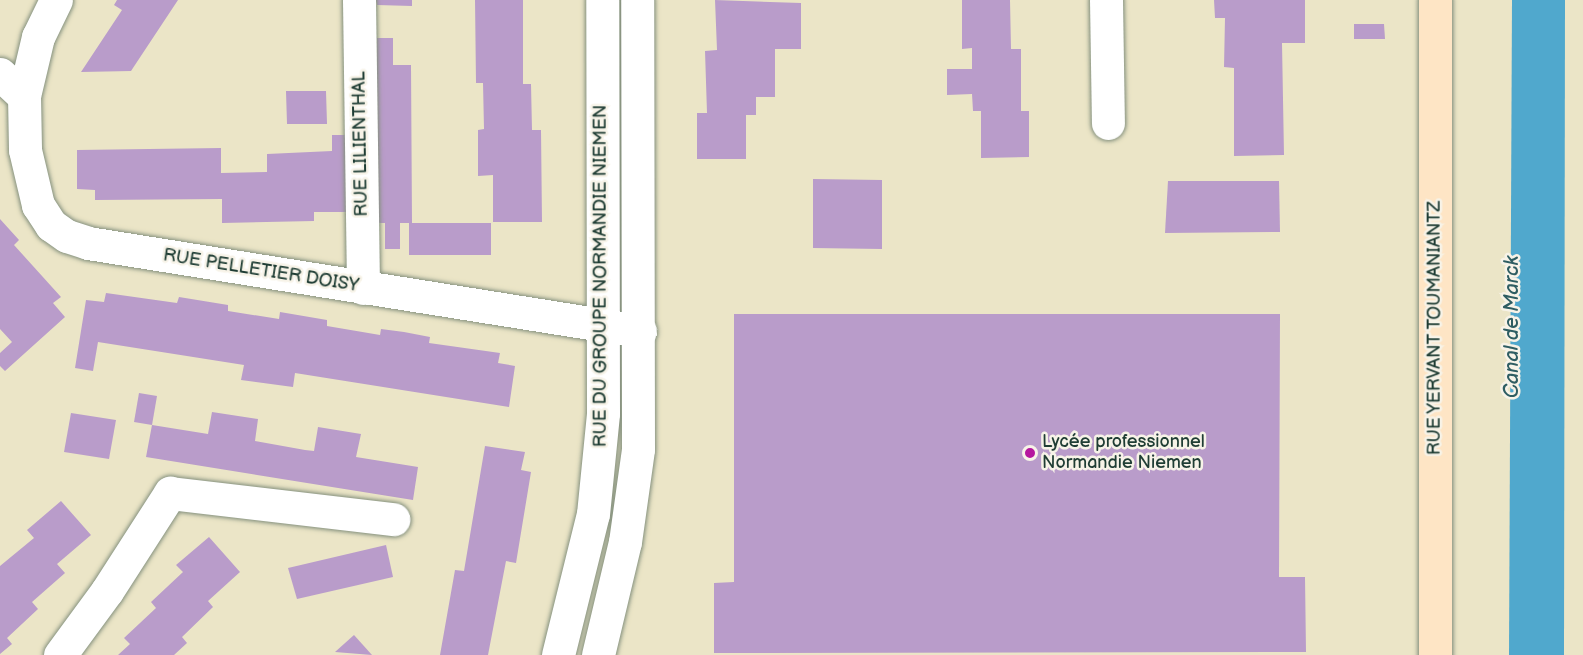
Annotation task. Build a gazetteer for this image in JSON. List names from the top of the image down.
{
  "streets": {
    "street": [
      "RUE LILIENTHAL",
      "RUE PELLETIER DOISY",
      "RUE DU GROUPE NORMANDIE NIEMEN",
      "RUE YERVANT TOUMANIANTZ"
    ]
  },
  "crossings": [
    ["RUE LILIENTHAL", "RUE PELLETIER DOISY"],
    ["RUE PELLETIER DOISY", "RUE DU GROUPE NORMANDIE NIEMEN"]
  ],
  "water": ["Canal de Marck"],
  "places": ["Lycée professionnel Normandie Niemen"]
}
